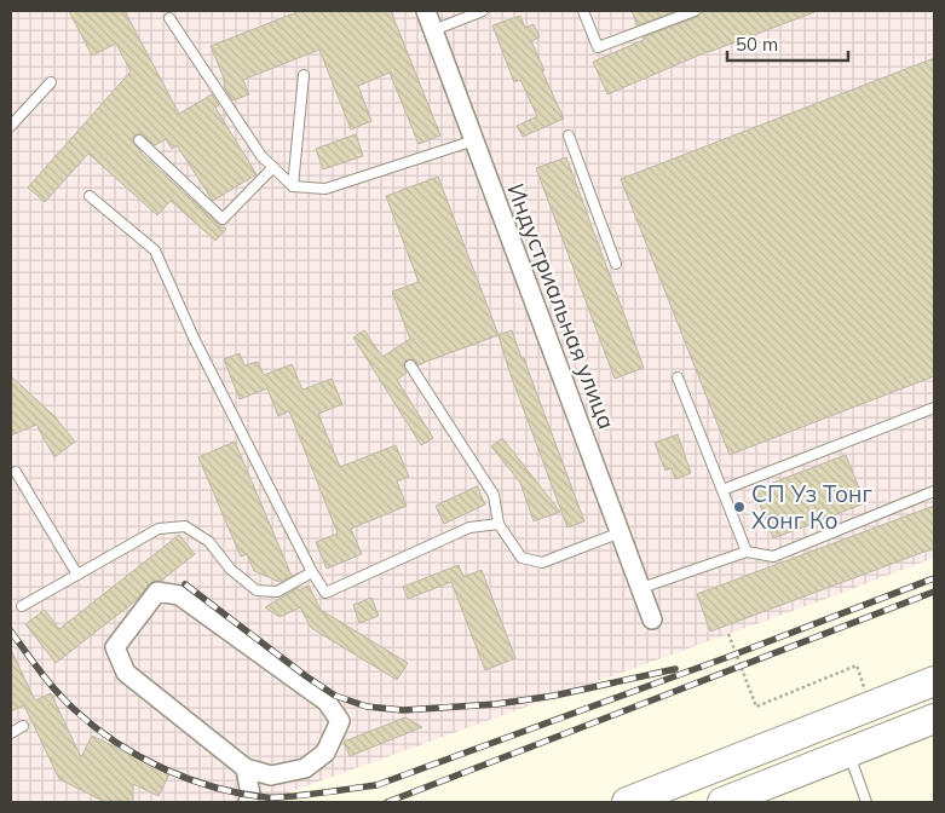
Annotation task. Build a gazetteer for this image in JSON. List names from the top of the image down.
{
  "streets": {
    "street": ["Индустриальная улица"]
  },
  "places": ["СП Уз Тонг Хонг Ко"],
  "scale_bar": "50 m"
}
